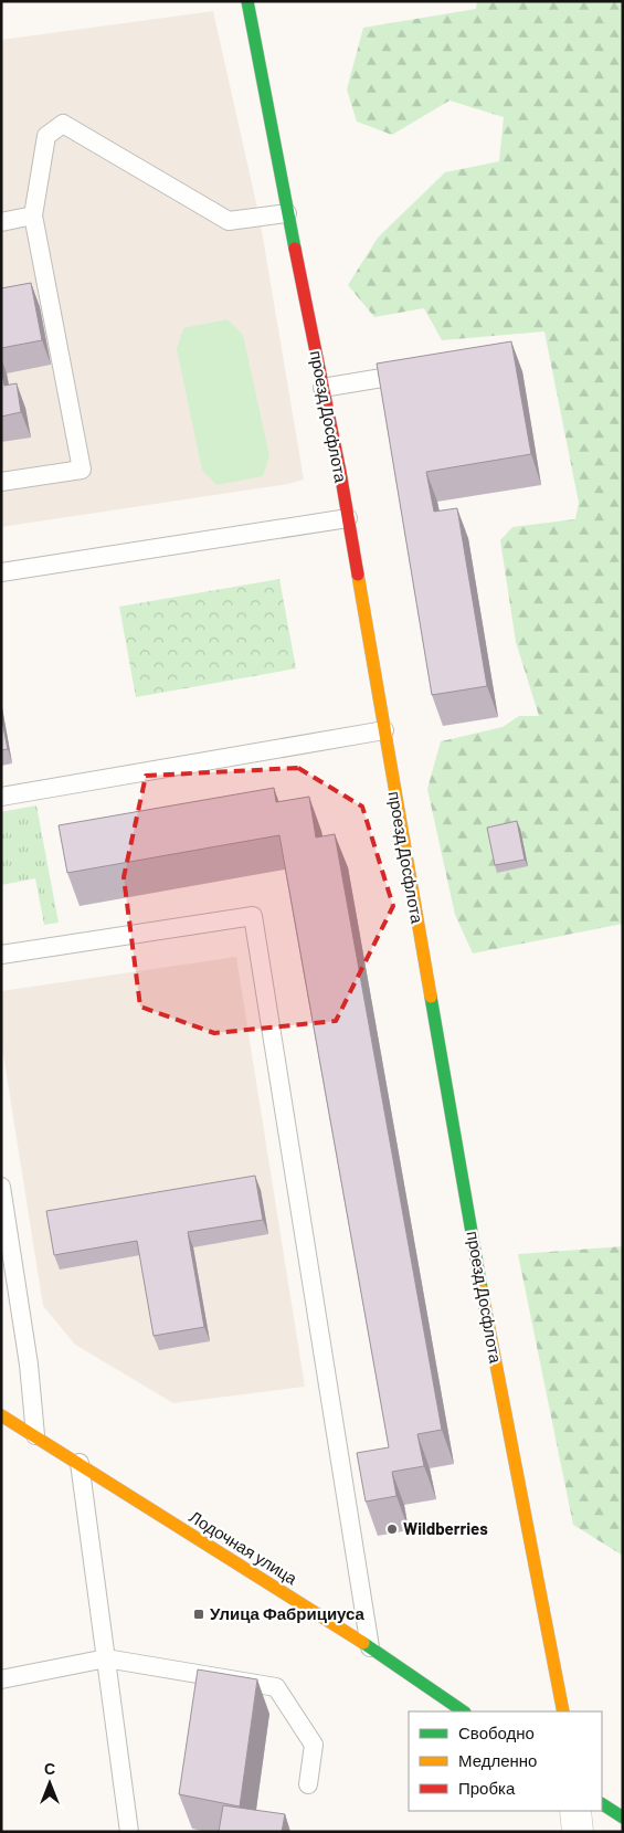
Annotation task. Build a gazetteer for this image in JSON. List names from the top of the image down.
{
  "streets": {
    "street": ["проезд Досфлота", "Лодочная улица"]
  },
  "places": {
    "other": ["Wildberries"],
    "transit": ["Улица Фабрициуса"]
  },
  "legend": ["Свободно", "Медленно", "Пробка"],
  "north": "top"
}
